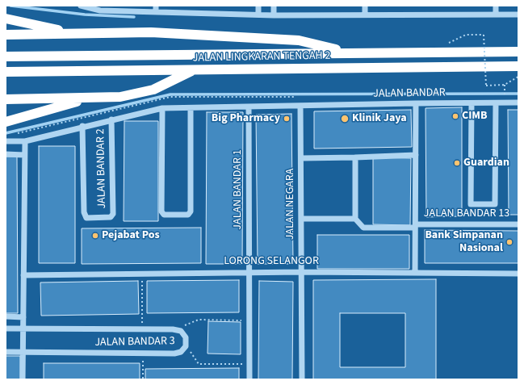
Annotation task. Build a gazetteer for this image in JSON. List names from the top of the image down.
{
  "streets": {
    "highway": ["JALAN LINGKARAN TENGAH 2"],
    "street": [
      "JALAN BANDAR",
      "JALAN BANDAR 2",
      "JALAN BANDAR 1",
      "JALAN NEGARA",
      "JALAN BANDAR 13",
      "LORONG SELANGOR",
      "JALAN BANDAR 3"
    ]
  },
  "crossings": [
    ["JALAN BANDAR", "JALAN BANDAR 2"],
    ["JALAN BANDAR", "JALAN BANDAR 1"],
    ["JALAN BANDAR", "JALAN NEGARA"],
    ["JALAN BANDAR 1", "LORONG SELANGOR"],
    ["JALAN NEGARA", "LORONG SELANGOR"]
  ],
  "places": [
    "CIMB",
    "Big Pharmacy",
    "Klinik Jaya",
    "Guardian",
    "Pejabat Pos",
    "Bank Simpanan Nasional"
  ]
}
